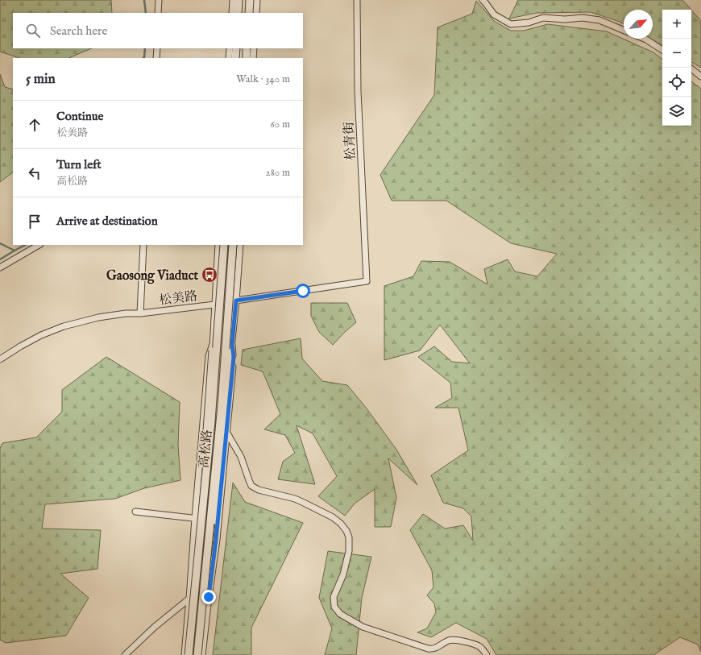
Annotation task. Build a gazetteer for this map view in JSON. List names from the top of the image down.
{
  "streets": {
    "street": ["松青街", "松美路", "高松路"]
  },
  "crossings": [
    ["松青街", "松美路"],
    ["松美路", "高松路"]
  ],
  "places": {
    "bus stop": ["Gaosong Viaduct"]
  },
  "north": "top right",
  "page": {
    "map_buttons": ["+", "−"],
    "search": "Search here",
    "heading": ["5 min", "Walk · 340 m"],
    "list": [
      ["Continue", "松美路", "60 m"],
      ["Turn left", "高松路", "280 m"],
      "Arrive at destination"
    ]
  }
}
